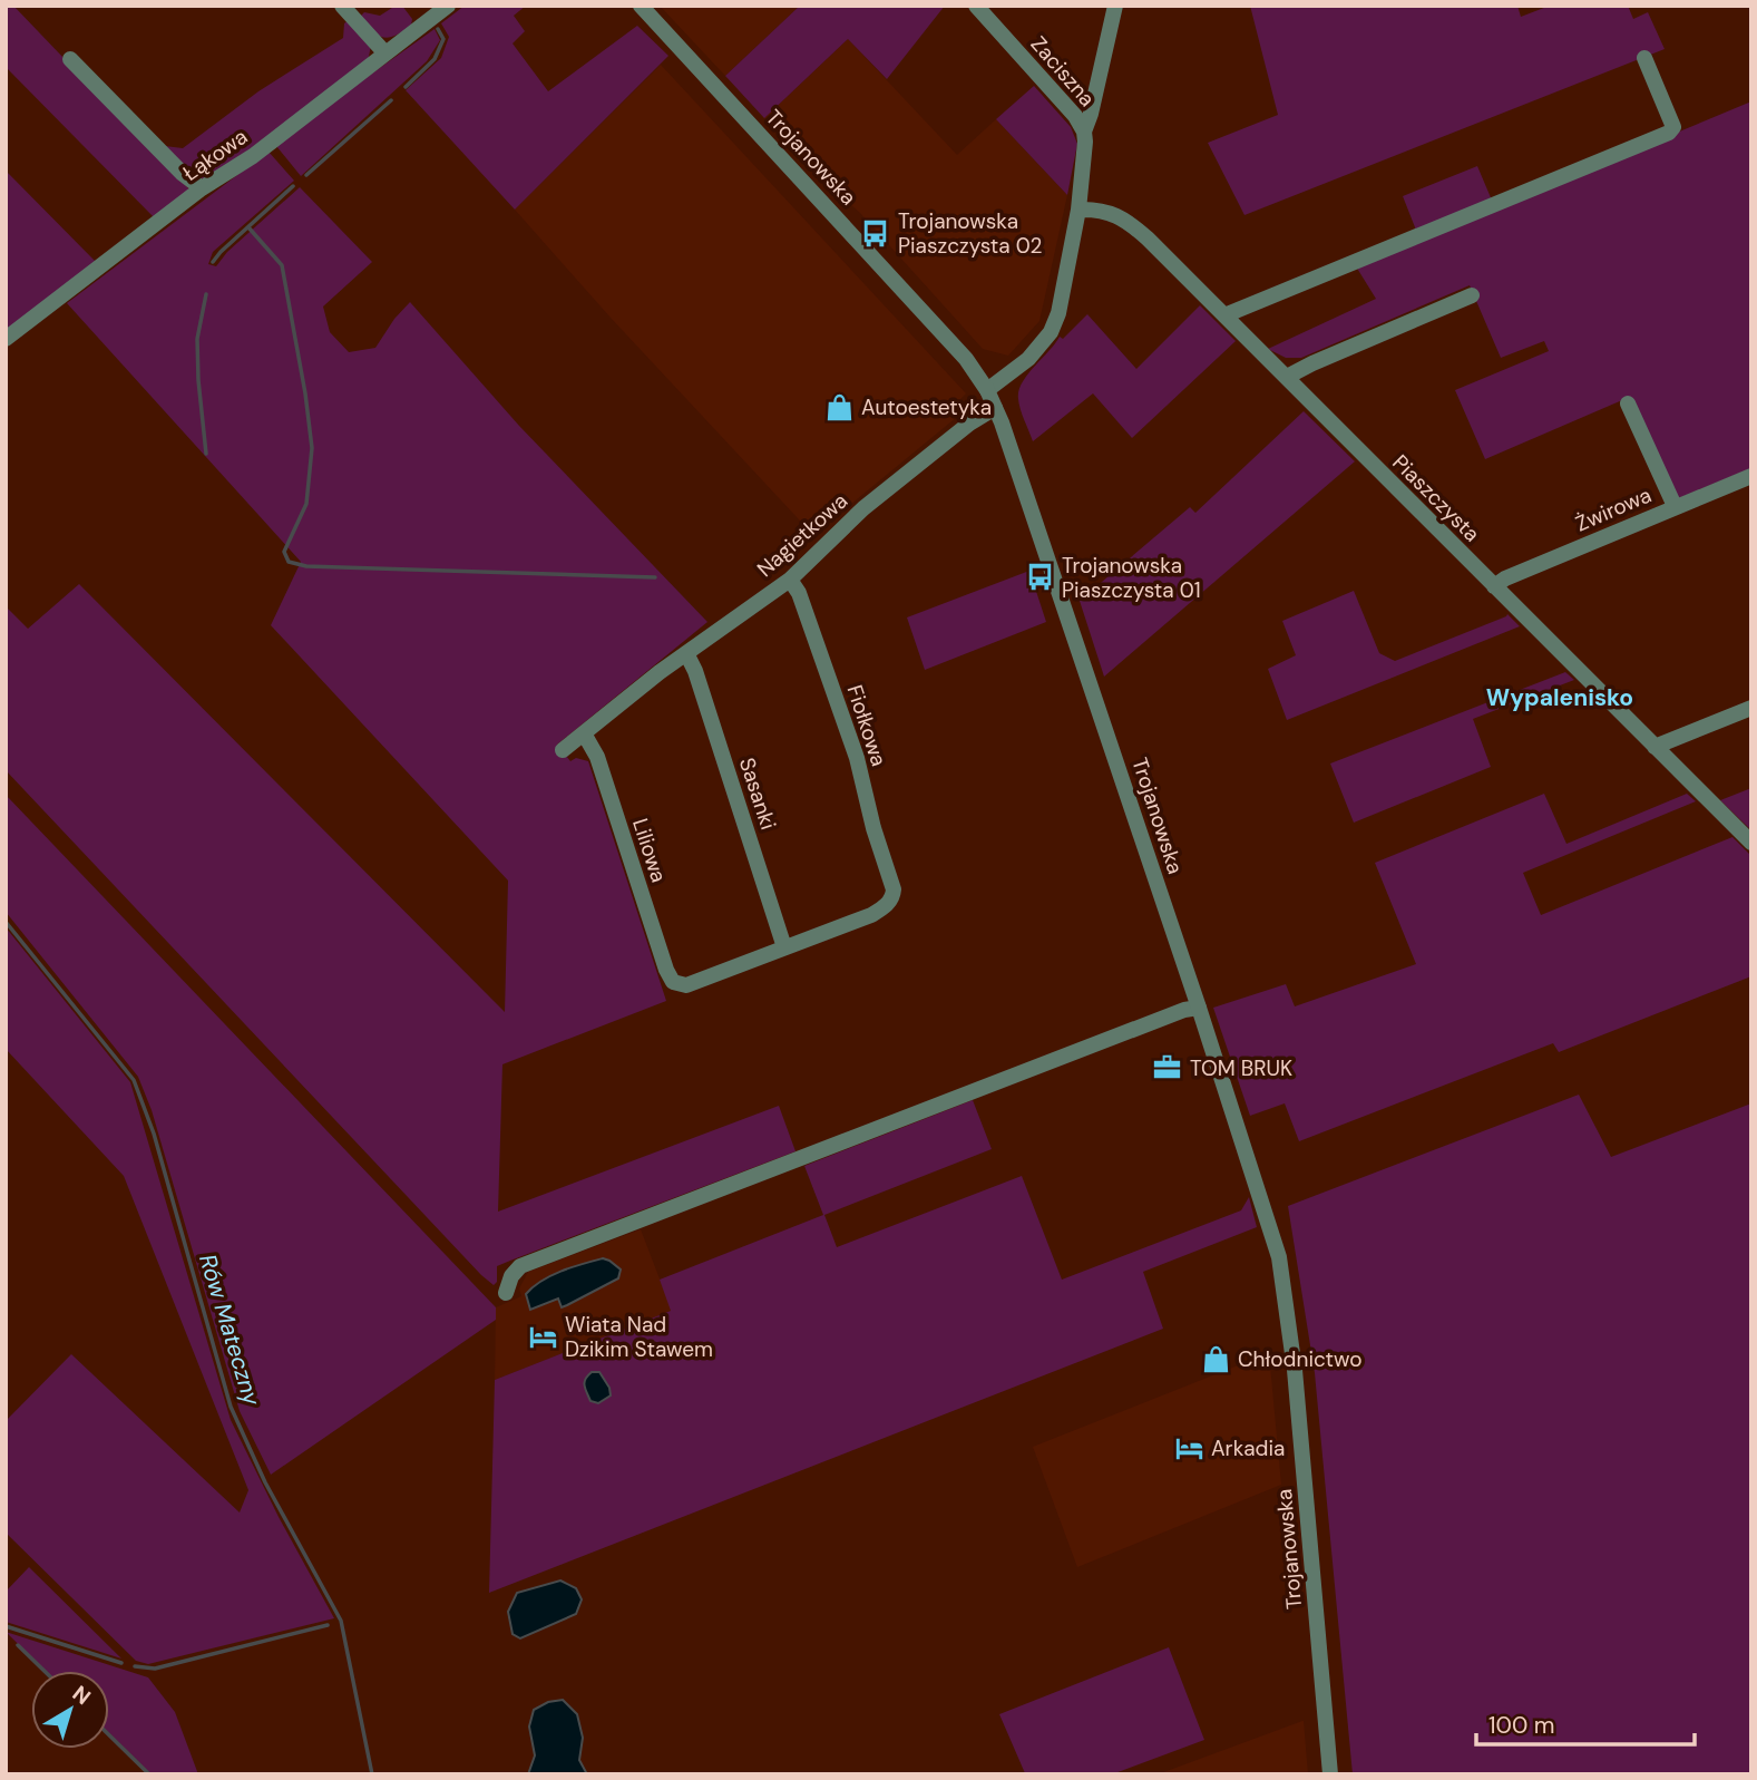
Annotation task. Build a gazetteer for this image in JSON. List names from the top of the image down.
{
  "streets": {
    "street": [
      "Zaciszna",
      "Łąkowa",
      "Trojanowska",
      "Piaszczysta",
      "Żwirowa",
      "Nagietkowa",
      "Fiołkowa",
      "Sasanki",
      "Liliowa"
    ]
  },
  "crossings": [
    ["Trojanowska", "Nagietkowa"],
    ["Piaszczysta", "Żwirowa"],
    ["Nagietkowa", "Fiołkowa"],
    ["Nagietkowa", "Sasanki"],
    ["Nagietkowa", "Liliowa"],
    ["Fiołkowa", "Sasanki"],
    ["Fiołkowa", "Liliowa"],
    ["Sasanki", "Liliowa"]
  ],
  "districts": ["Wypalenisko"],
  "water": ["Rów Mateczny"],
  "places": {
    "bus stop": ["Trojanowska Piaszczysta 02", "Trojanowska Piaszczysta 01"],
    "shop": ["Autoestetyka", "Chłodnictwo"],
    "office": ["TOM BRUK"],
    "hotel": ["Wiata Nad Dzikim Stawem", "Arkadia"]
  },
  "scale_bar": "100 m",
  "north": "top right"
}
